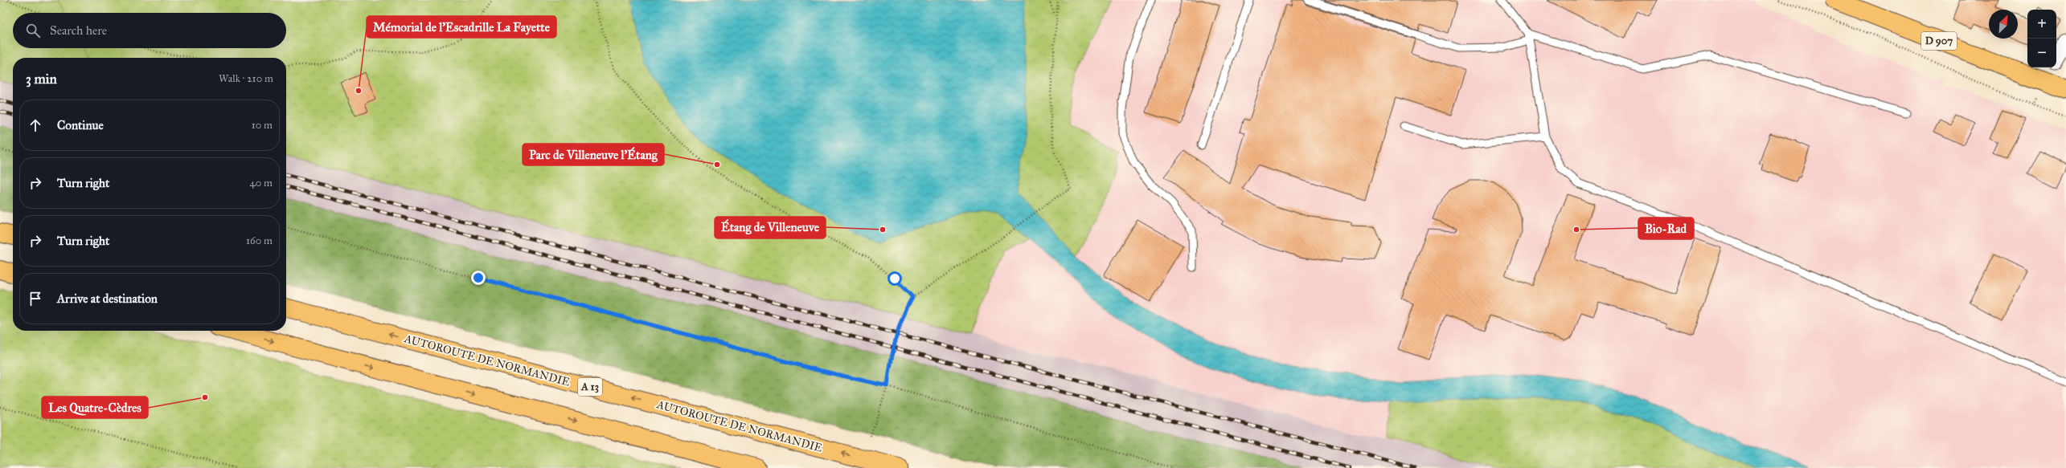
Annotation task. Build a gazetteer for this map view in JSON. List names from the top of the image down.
{
  "streets": {
    "main road": ["D 907", "AUTOROUTE DE NORMANDIE", "A 13"]
  },
  "places": [
    "Mémorial de l’Escadrille La Fayette",
    "Parc de Villeneuve l'Étang",
    "Étang de Villeneuve",
    "Bio-Rad",
    "Les Quatre-Cèdres"
  ],
  "north": "top right",
  "page": {
    "map_buttons": ["+", "−"],
    "search": "Search here",
    "heading": ["3 min", "Walk · 210 m"],
    "list": [
      ["Continue", "10 m"],
      ["Turn right", "40 m"],
      ["Turn right", "160 m"],
      "Arrive at destination"
    ]
  }
}
